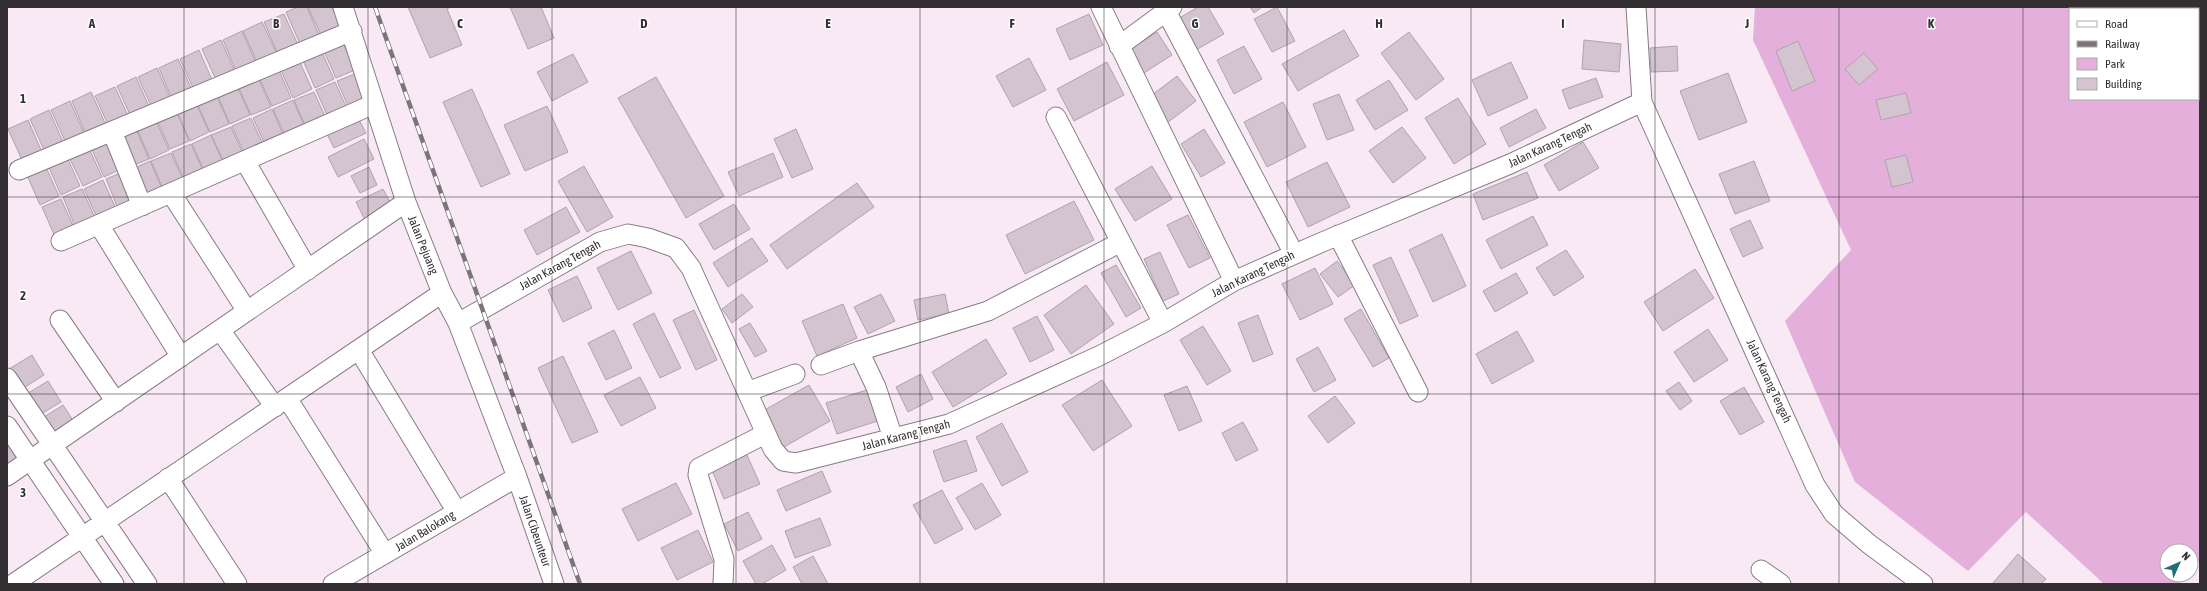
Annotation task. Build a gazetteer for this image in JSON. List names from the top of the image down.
{
  "streets": {
    "street": [
      "Jalan Karang Tengah",
      "Jalan Pejuang",
      "Jalan Balokang",
      "Jalan Cibeunteur"
    ]
  },
  "crossings": [
    ["Jalan Karang Tengah", "Jalan Pejuang"],
    ["Jalan Pejuang", "Jalan Balokang"],
    ["Jalan Pejuang", "Jalan Cibeunteur"],
    ["Jalan Balokang", "Jalan Cibeunteur"]
  ],
  "legend": [
    "Road",
    "Railway",
    "Park",
    "Building"
  ],
  "north": "top right",
  "grid": {
    "columns": [
      "A",
      "B",
      "C",
      "D",
      "E",
      "F",
      "G",
      "H",
      "I",
      "J",
      "K"
    ],
    "rows": ["1", "2", "3"]
  }
}
